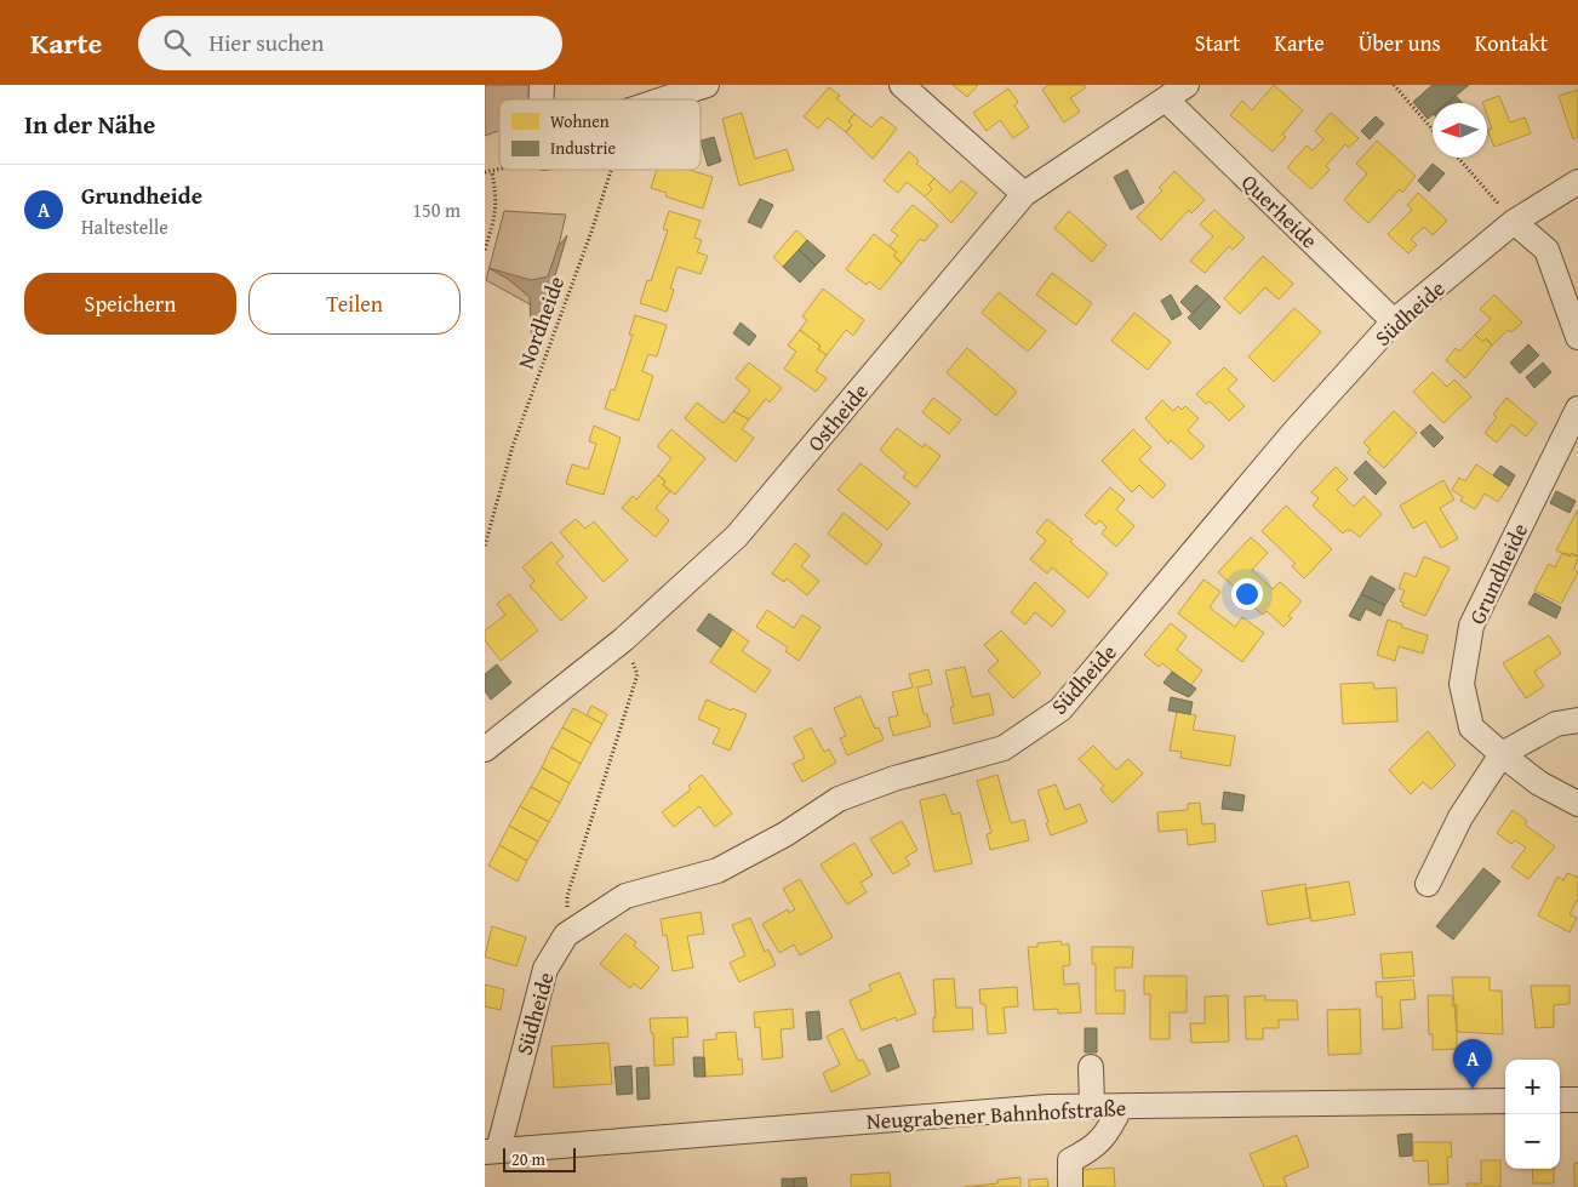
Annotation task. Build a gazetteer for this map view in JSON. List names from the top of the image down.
{
  "streets": {
    "street": [
      "Querheide",
      "Südheide",
      "Ostheide",
      "Grundheide",
      "Neugrabener Bahnhofstraße"
    ],
    "path": ["Nordheide"]
  },
  "crossings": [
    ["Querheide", "Südheide"],
    ["Querheide", "Ostheide"],
    ["Südheide", "Neugrabener Bahnhofstraße"]
  ],
  "legend": ["Wohnen", "Industrie"],
  "scale_bar": "20 m",
  "north": "left",
  "page": {
    "header": "Karte",
    "search": "Hier suchen",
    "nav": [
      "Start",
      "Karte",
      "Über uns",
      "Kontakt"
    ],
    "heading": "In der Nähe",
    "list": [
      {
        "mark": "A",
        "name": "Grundheide",
        "note": "Haltestelle",
        "value": "150 m"
      }
    ],
    "buttons": ["Speichern", "Teilen"],
    "pins": "A",
    "map_buttons": ["+", "−"],
    "scale": "20 m"
  }
}
